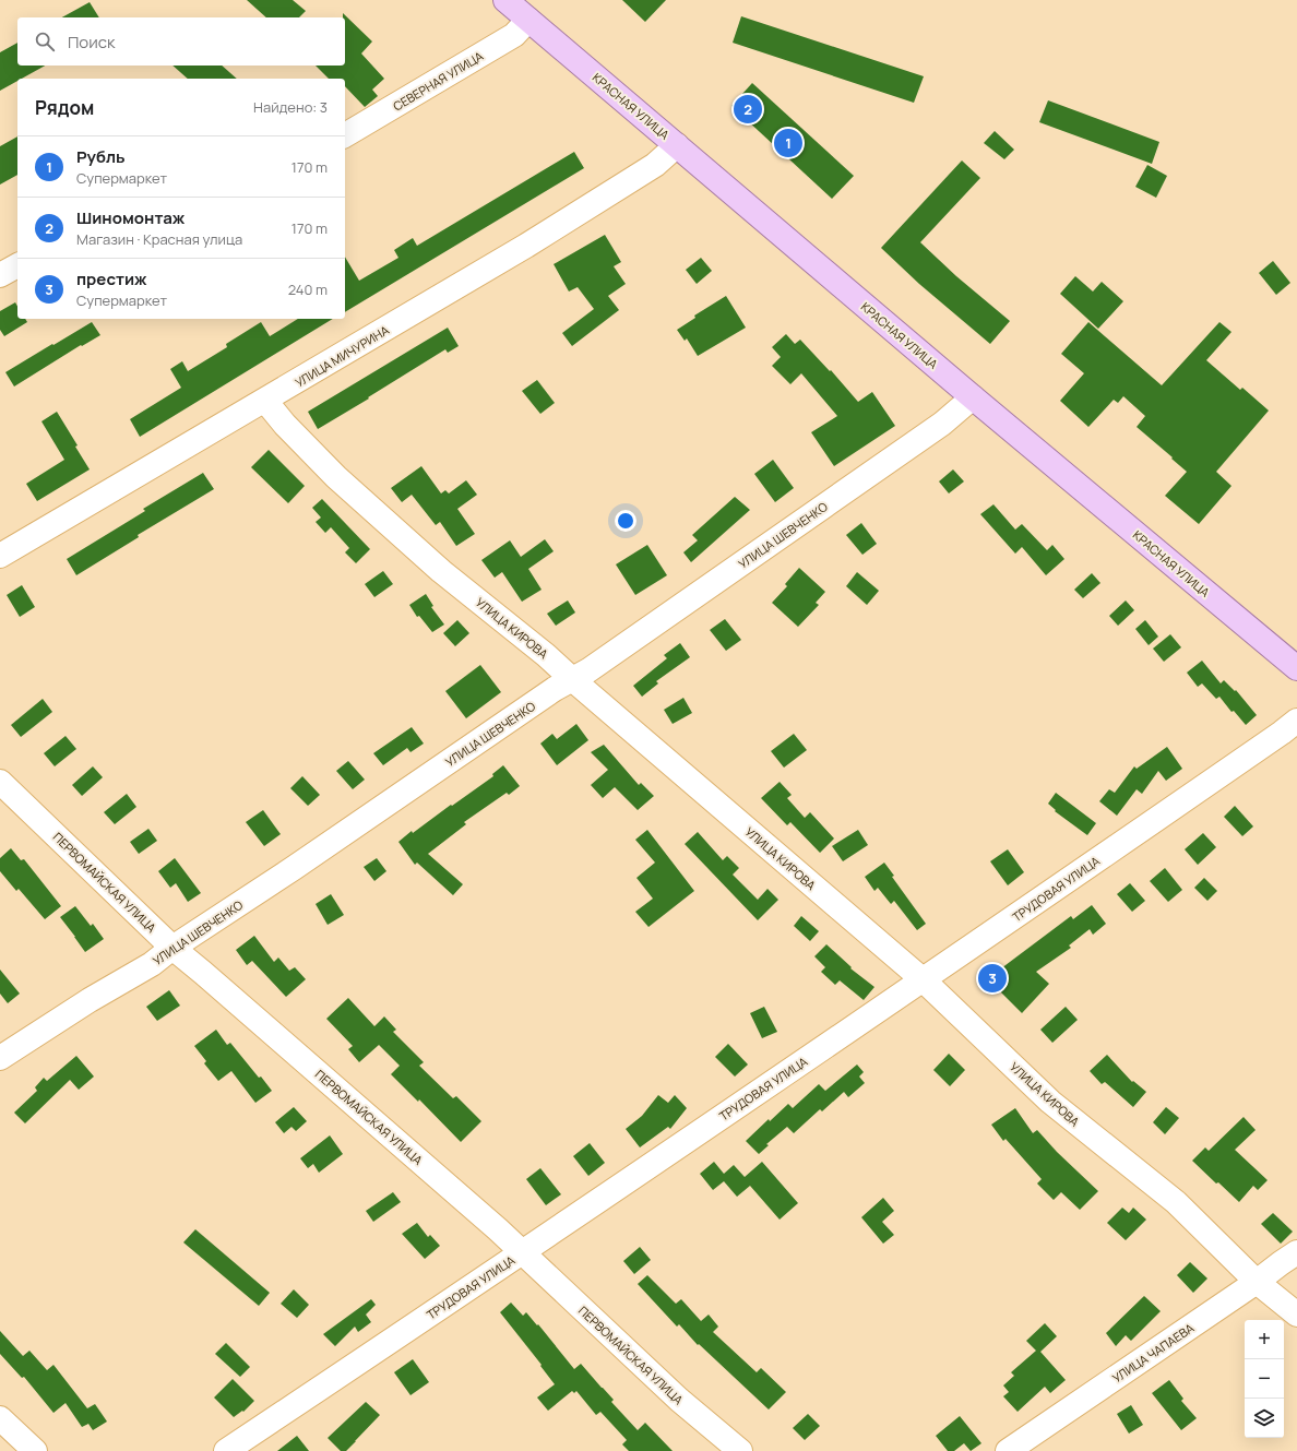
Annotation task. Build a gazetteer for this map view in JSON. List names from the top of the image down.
{
  "streets": {
    "main road": ["КРАСНАЯ УЛИЦА"],
    "street": [
      "СЕВЕРНАЯ УЛИЦА",
      "УЛИЦА МИЧУРИНА",
      "УЛИЦА ШЕВЧЕНКО",
      "УЛИЦА КИРОВА",
      "ПЕРВОМАЙСКАЯ УЛИЦА",
      "ТРУДОВАЯ УЛИЦА",
      "УЛИЦА ЧАПАЕВА"
    ]
  },
  "crossings": [
    ["СЕВЕРНАЯ УЛИЦА", "КРАСНАЯ УЛИЦА"],
    ["КРАСНАЯ УЛИЦА", "УЛИЦА МИЧУРИНА"],
    ["КРАСНАЯ УЛИЦА", "УЛИЦА ШЕВЧЕНКО"],
    ["УЛИЦА МИЧУРИНА", "УЛИЦА КИРОВА"],
    ["УЛИЦА ШЕВЧЕНКО", "УЛИЦА КИРОВА"],
    ["УЛИЦА ШЕВЧЕНКО", "ПЕРВОМАЙСКАЯ УЛИЦА"],
    ["УЛИЦА КИРОВА", "ТРУДОВАЯ УЛИЦА"],
    ["УЛИЦА КИРОВА", "УЛИЦА ЧАПАЕВА"],
    ["ПЕРВОМАЙСКАЯ УЛИЦА", "ТРУДОВАЯ УЛИЦА"]
  ],
  "page": {
    "search": "Поиск",
    "heading": ["Рядом", "Найдено: 3"],
    "pins": ["2", "1", "3"],
    "list": [
      {
        "mark": "1",
        "name": "Рубль",
        "note": "Супермаркет",
        "value": "170 m"
      },
      {
        "mark": "2",
        "name": "Шиномонтаж",
        "note": "Магазин · Красная улица",
        "value": "170 m"
      },
      {
        "mark": "3",
        "name": "престиж",
        "note": "Супермаркет",
        "value": "240 m"
      }
    ],
    "map_buttons": ["+", "−"]
  }
}
